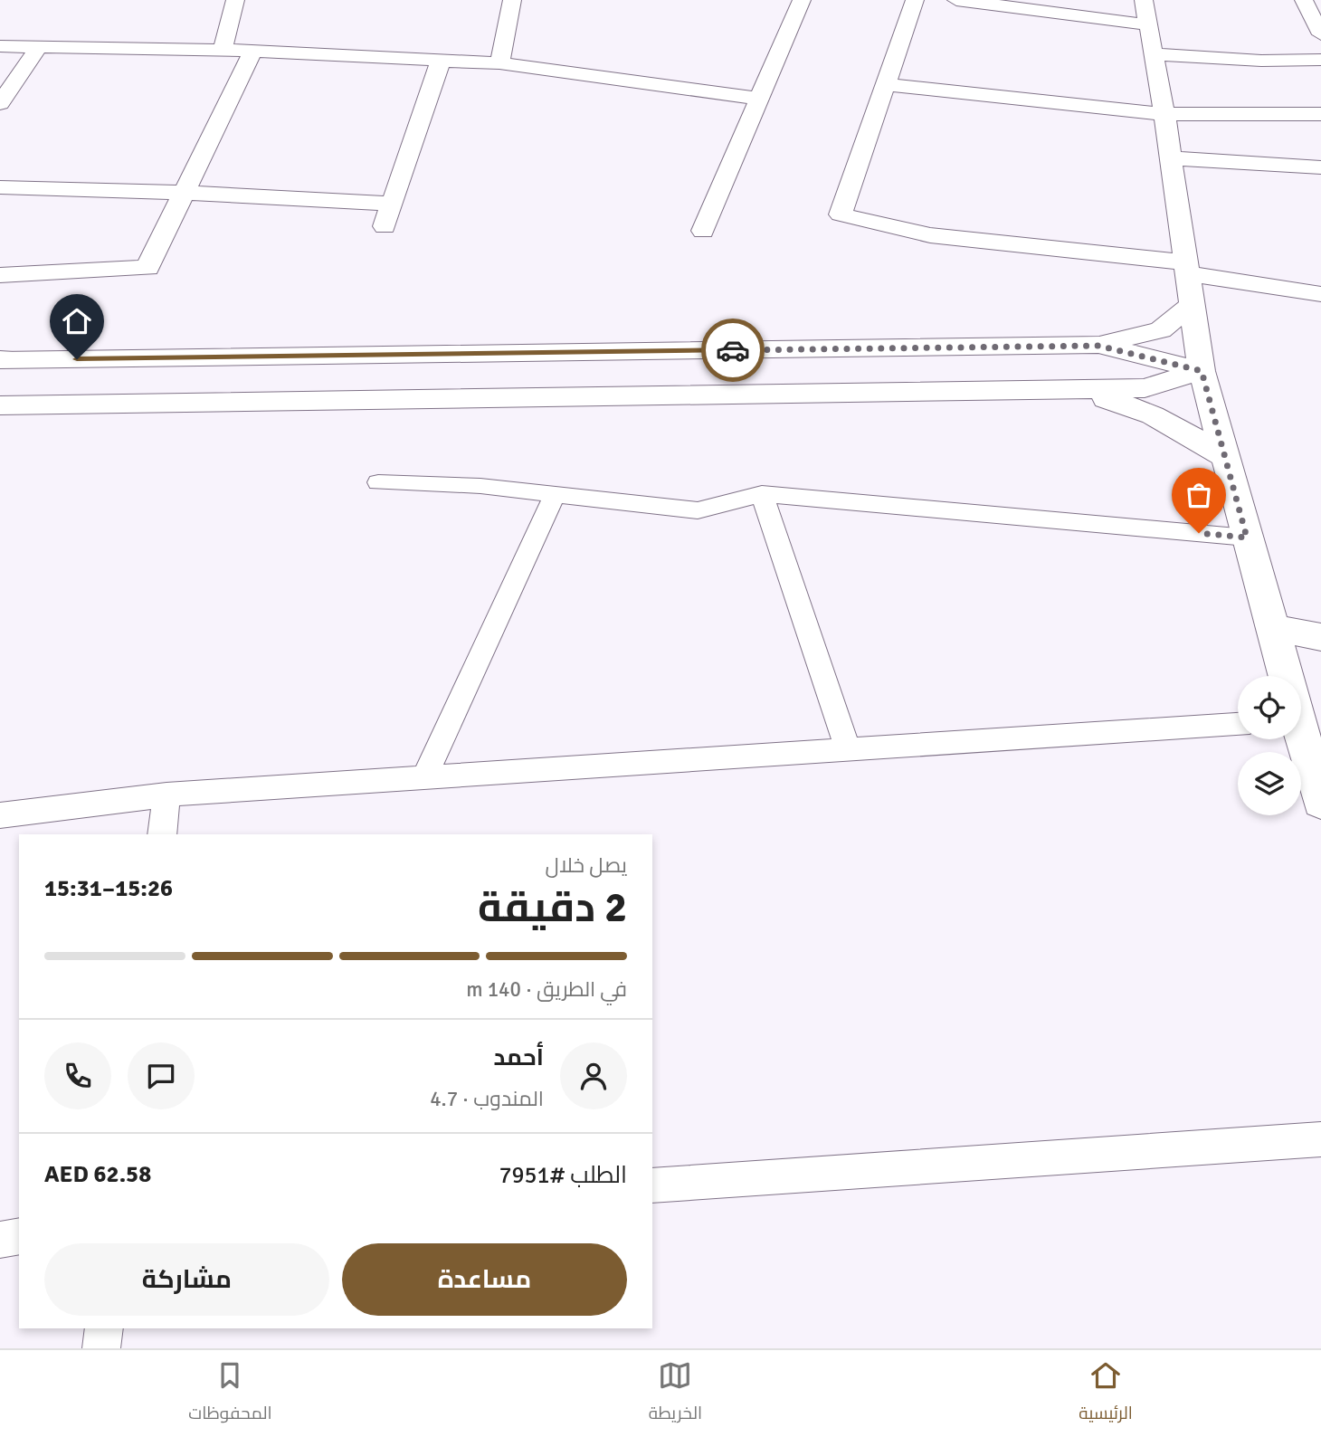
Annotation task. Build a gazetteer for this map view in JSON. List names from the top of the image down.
{
  "page": {
    "heading": ["2 دقيقة", "يصل خلال", "15:26–15:31"],
    "panel": [
      "أحمد",
      "المندوب · 4.7",
      "الطلب #7951",
      "AED 62.58"
    ],
    "bar": "في الطريق · 140 m",
    "buttons": ["مساعدة", "مشاركة"],
    "tabs": ["الرئيسية", "الخريطة", "المحفوظات"]
  }
}
